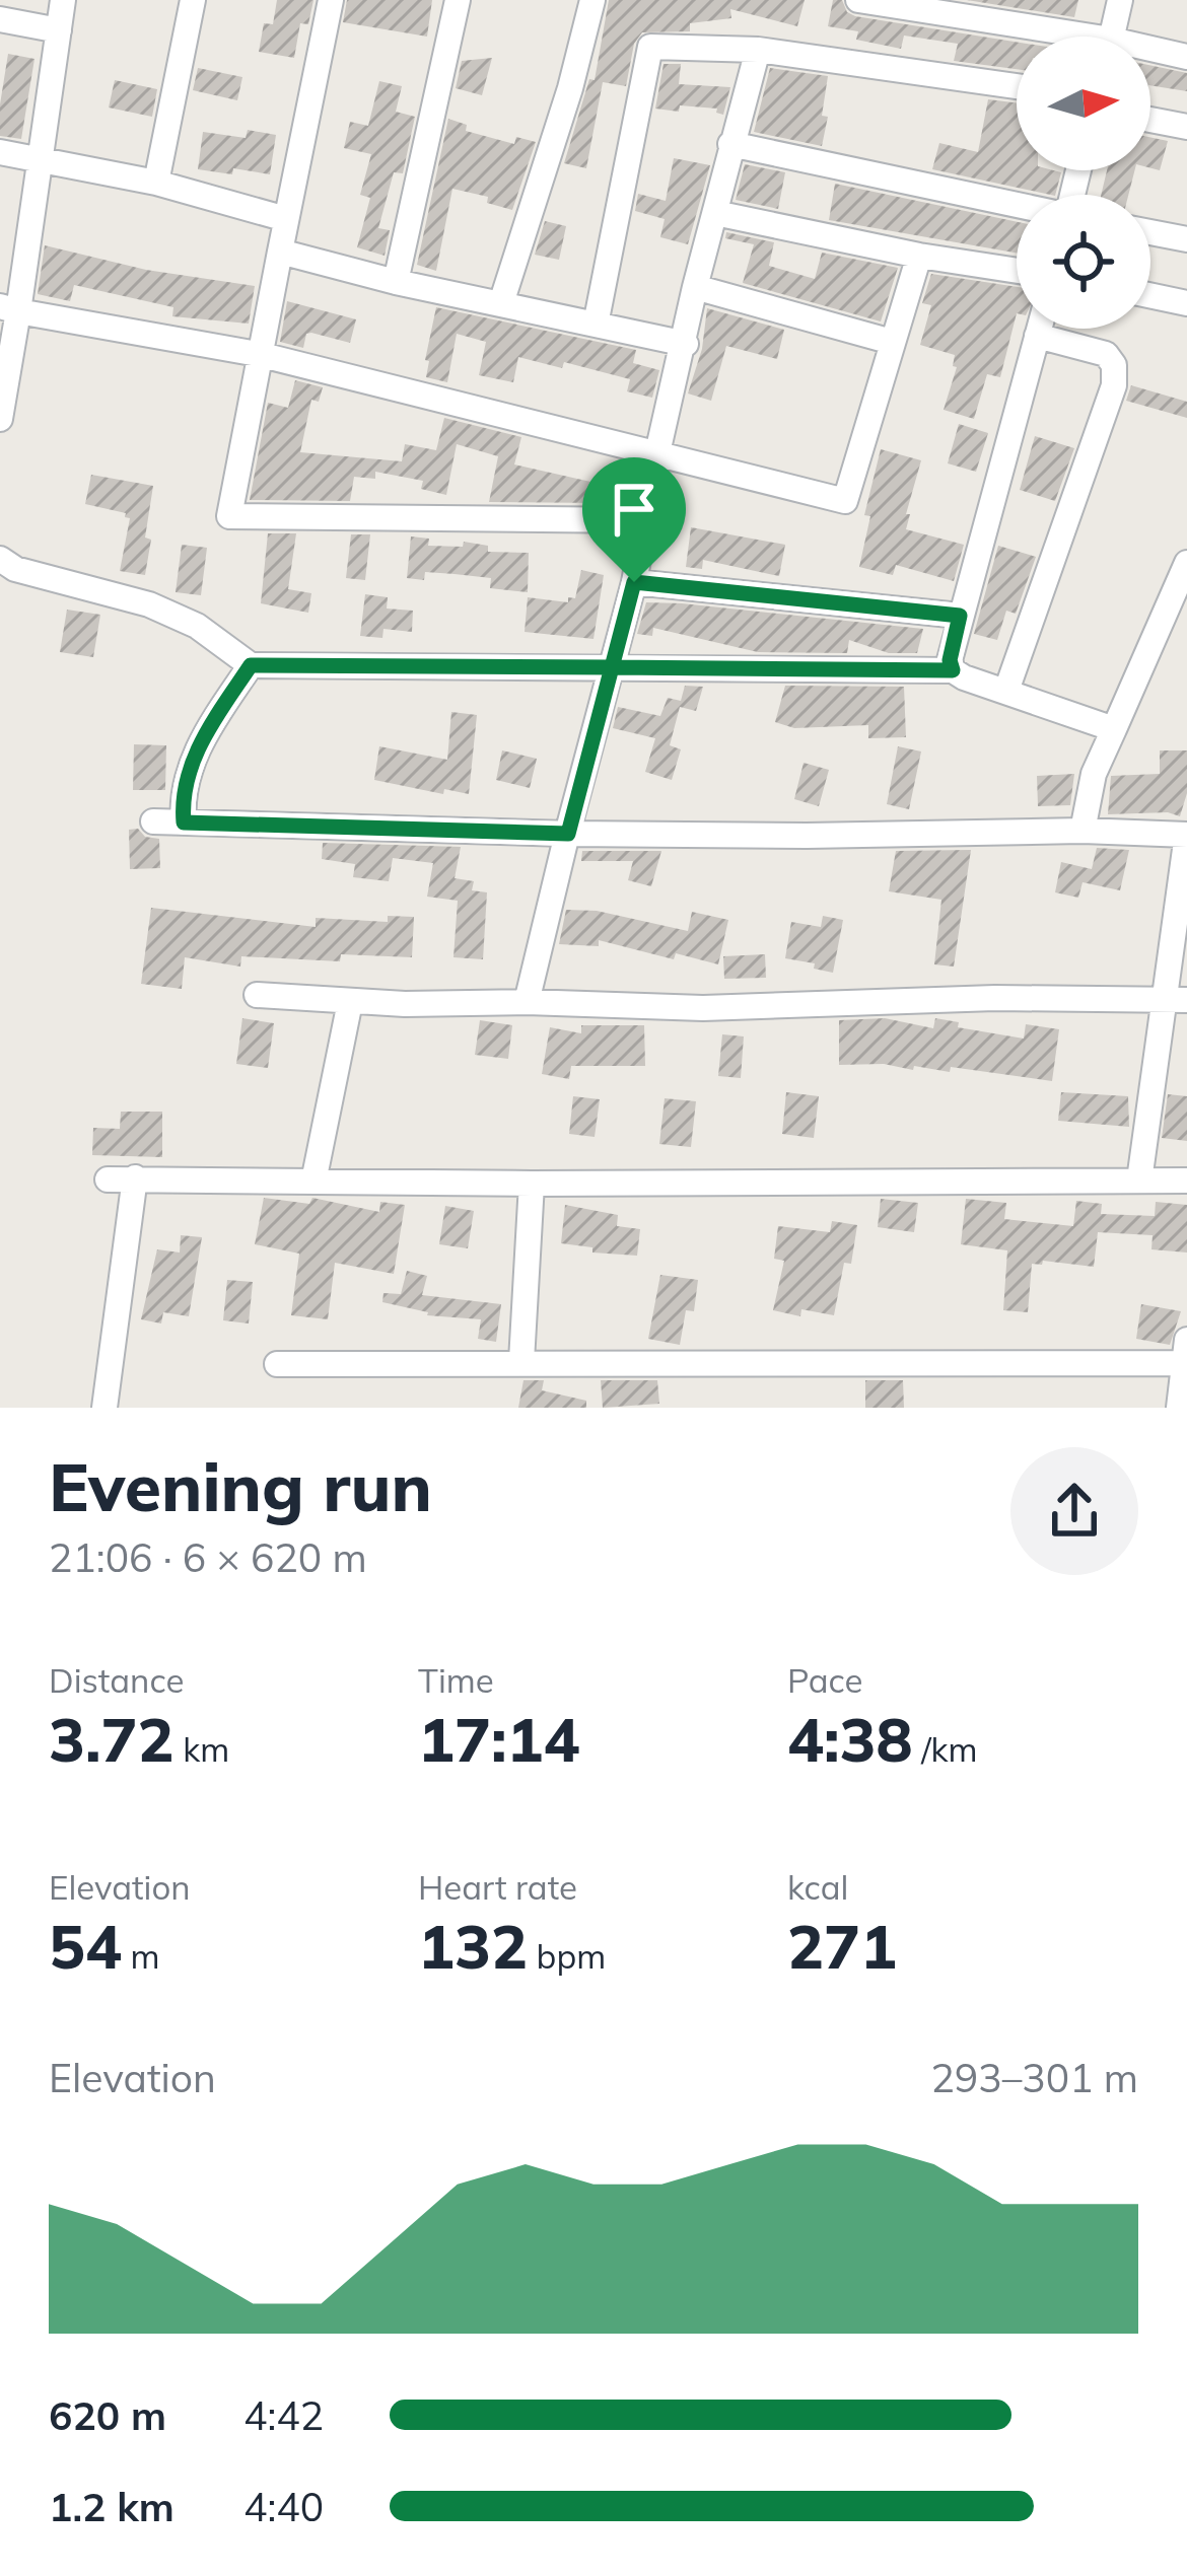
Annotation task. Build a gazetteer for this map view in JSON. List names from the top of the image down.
{
  "north": "right",
  "page": {
    "heading": ["Evening run", "21:06 · 6 × 620 m"],
    "stats": [
      ["Distance", "3.72 km"],
      ["Time", "17:14"],
      ["Pace", "4:38 /km"],
      ["Elevation", "54 m"],
      ["Heart rate", "132 bpm"],
      ["kcal", "271"]
    ],
    "chart": ["Elevation", "293–301 m"],
    "list": [
      {
        "name": "620 m",
        "note": "4:42"
      },
      {
        "name": "1.2 km",
        "note": "4:40"
      }
    ]
  }
}
